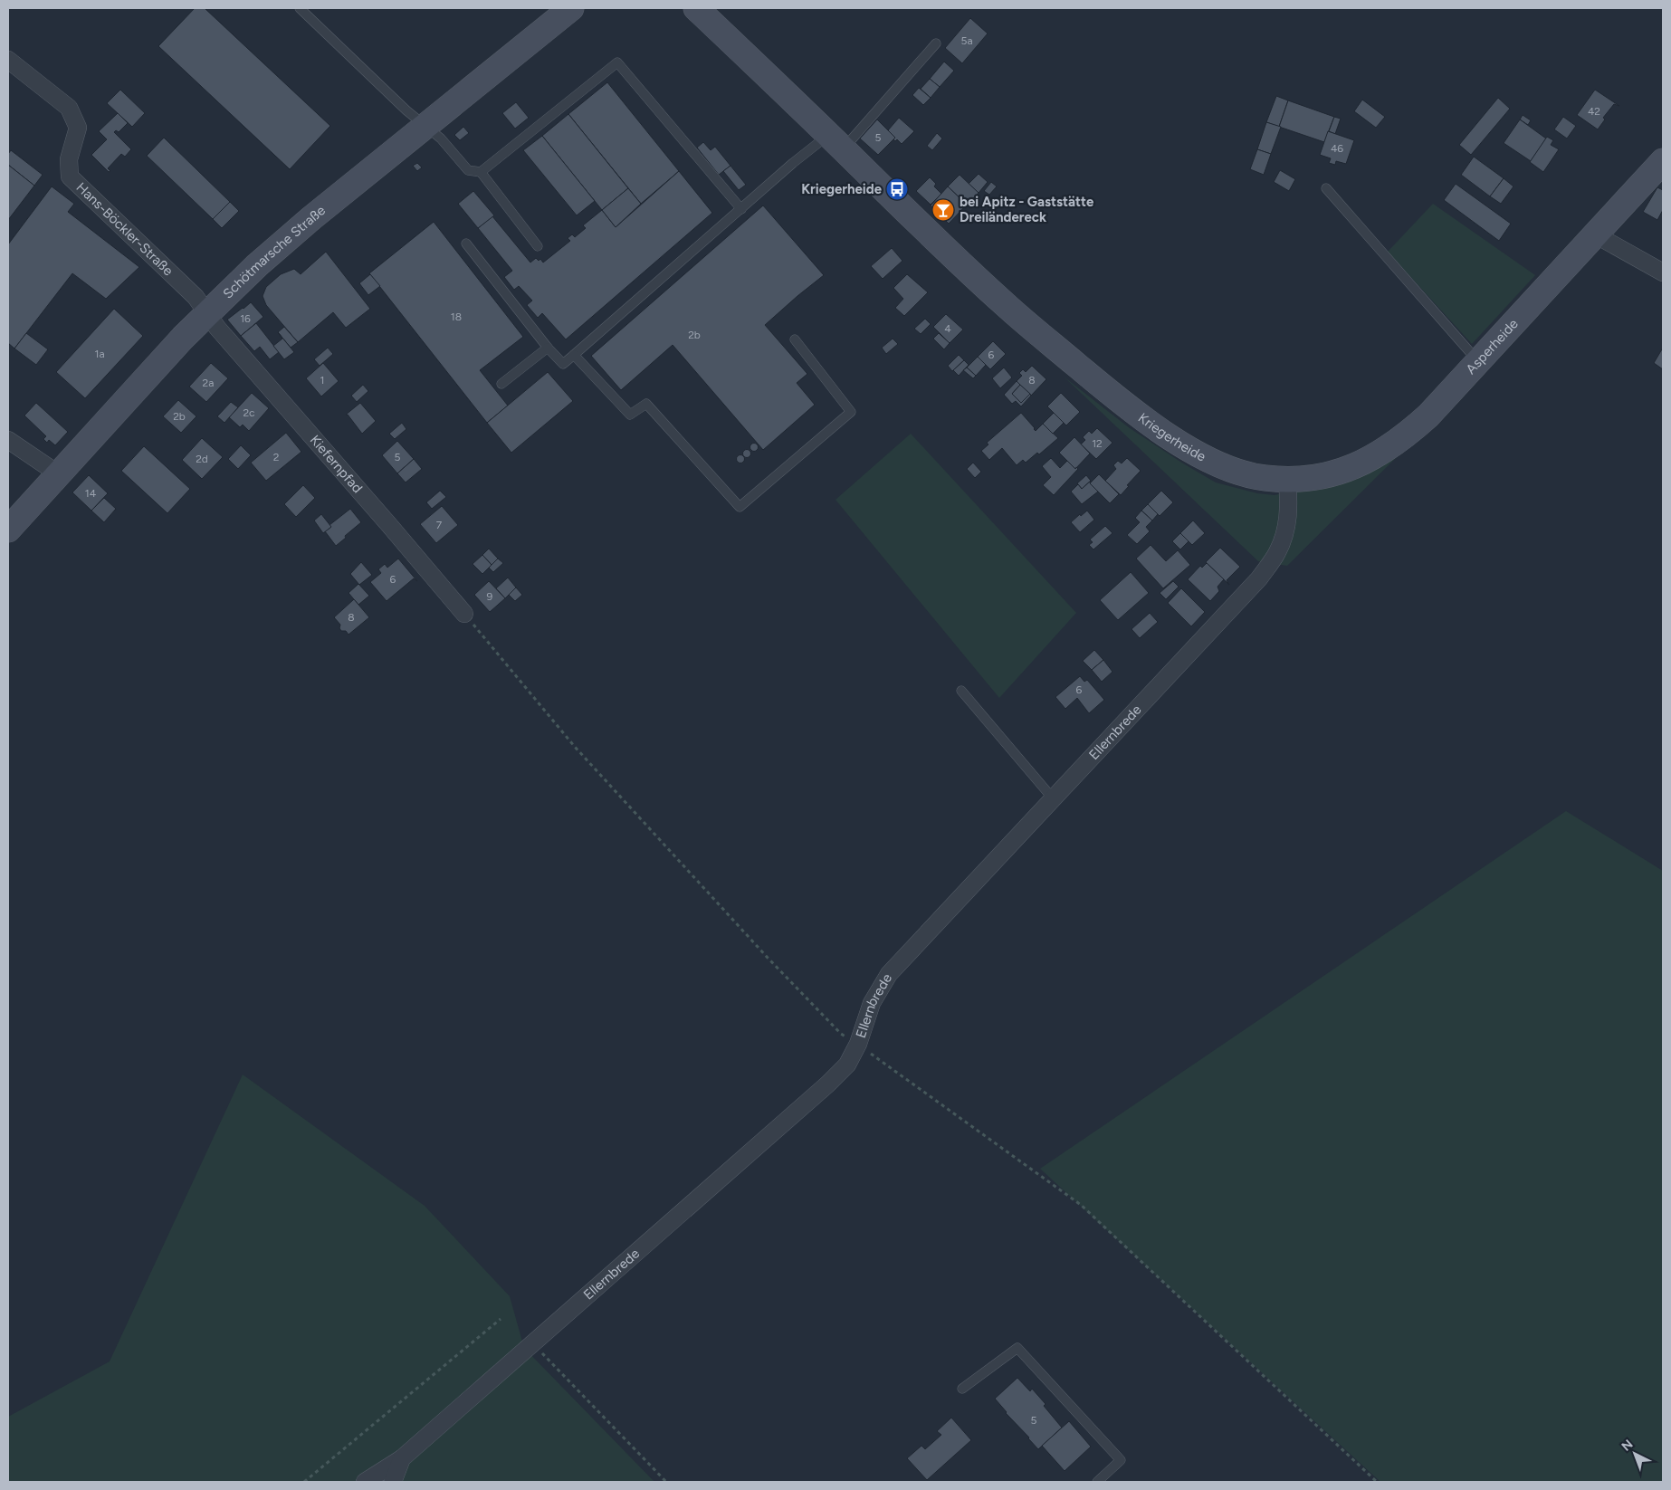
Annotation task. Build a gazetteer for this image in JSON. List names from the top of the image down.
{
  "streets": {
    "street": [
      "Hans-Böckler-Straße",
      "Schötmarsche Straße",
      "Asperheide",
      "Kriegerheide",
      "Kiefernpfad",
      "Ellernbrede"
    ]
  },
  "crossings": [
    ["Hans-Böckler-Straße", "Schötmarsche Straße"],
    ["Hans-Böckler-Straße", "Kiefernpfad"],
    ["Schötmarsche Straße", "Kiefernpfad"],
    ["Asperheide", "Kriegerheide"],
    ["Asperheide", "Ellernbrede"],
    ["Kriegerheide", "Ellernbrede"]
  ],
  "places": {
    "bus stop": ["Kriegerheide"],
    "bar": ["bei Apitz - Gaststätte Dreiländereck"]
  },
  "house_numbers": [
    "5a",
    "42",
    "5",
    "46",
    "18",
    "16",
    "4",
    "2b",
    "1a",
    "6",
    "1",
    "8",
    "2a",
    "2c",
    "2b",
    "12",
    "2",
    "5",
    "2d",
    "14",
    "7",
    "6",
    "9",
    "8",
    "6",
    "5"
  ],
  "north": "top left"
}
